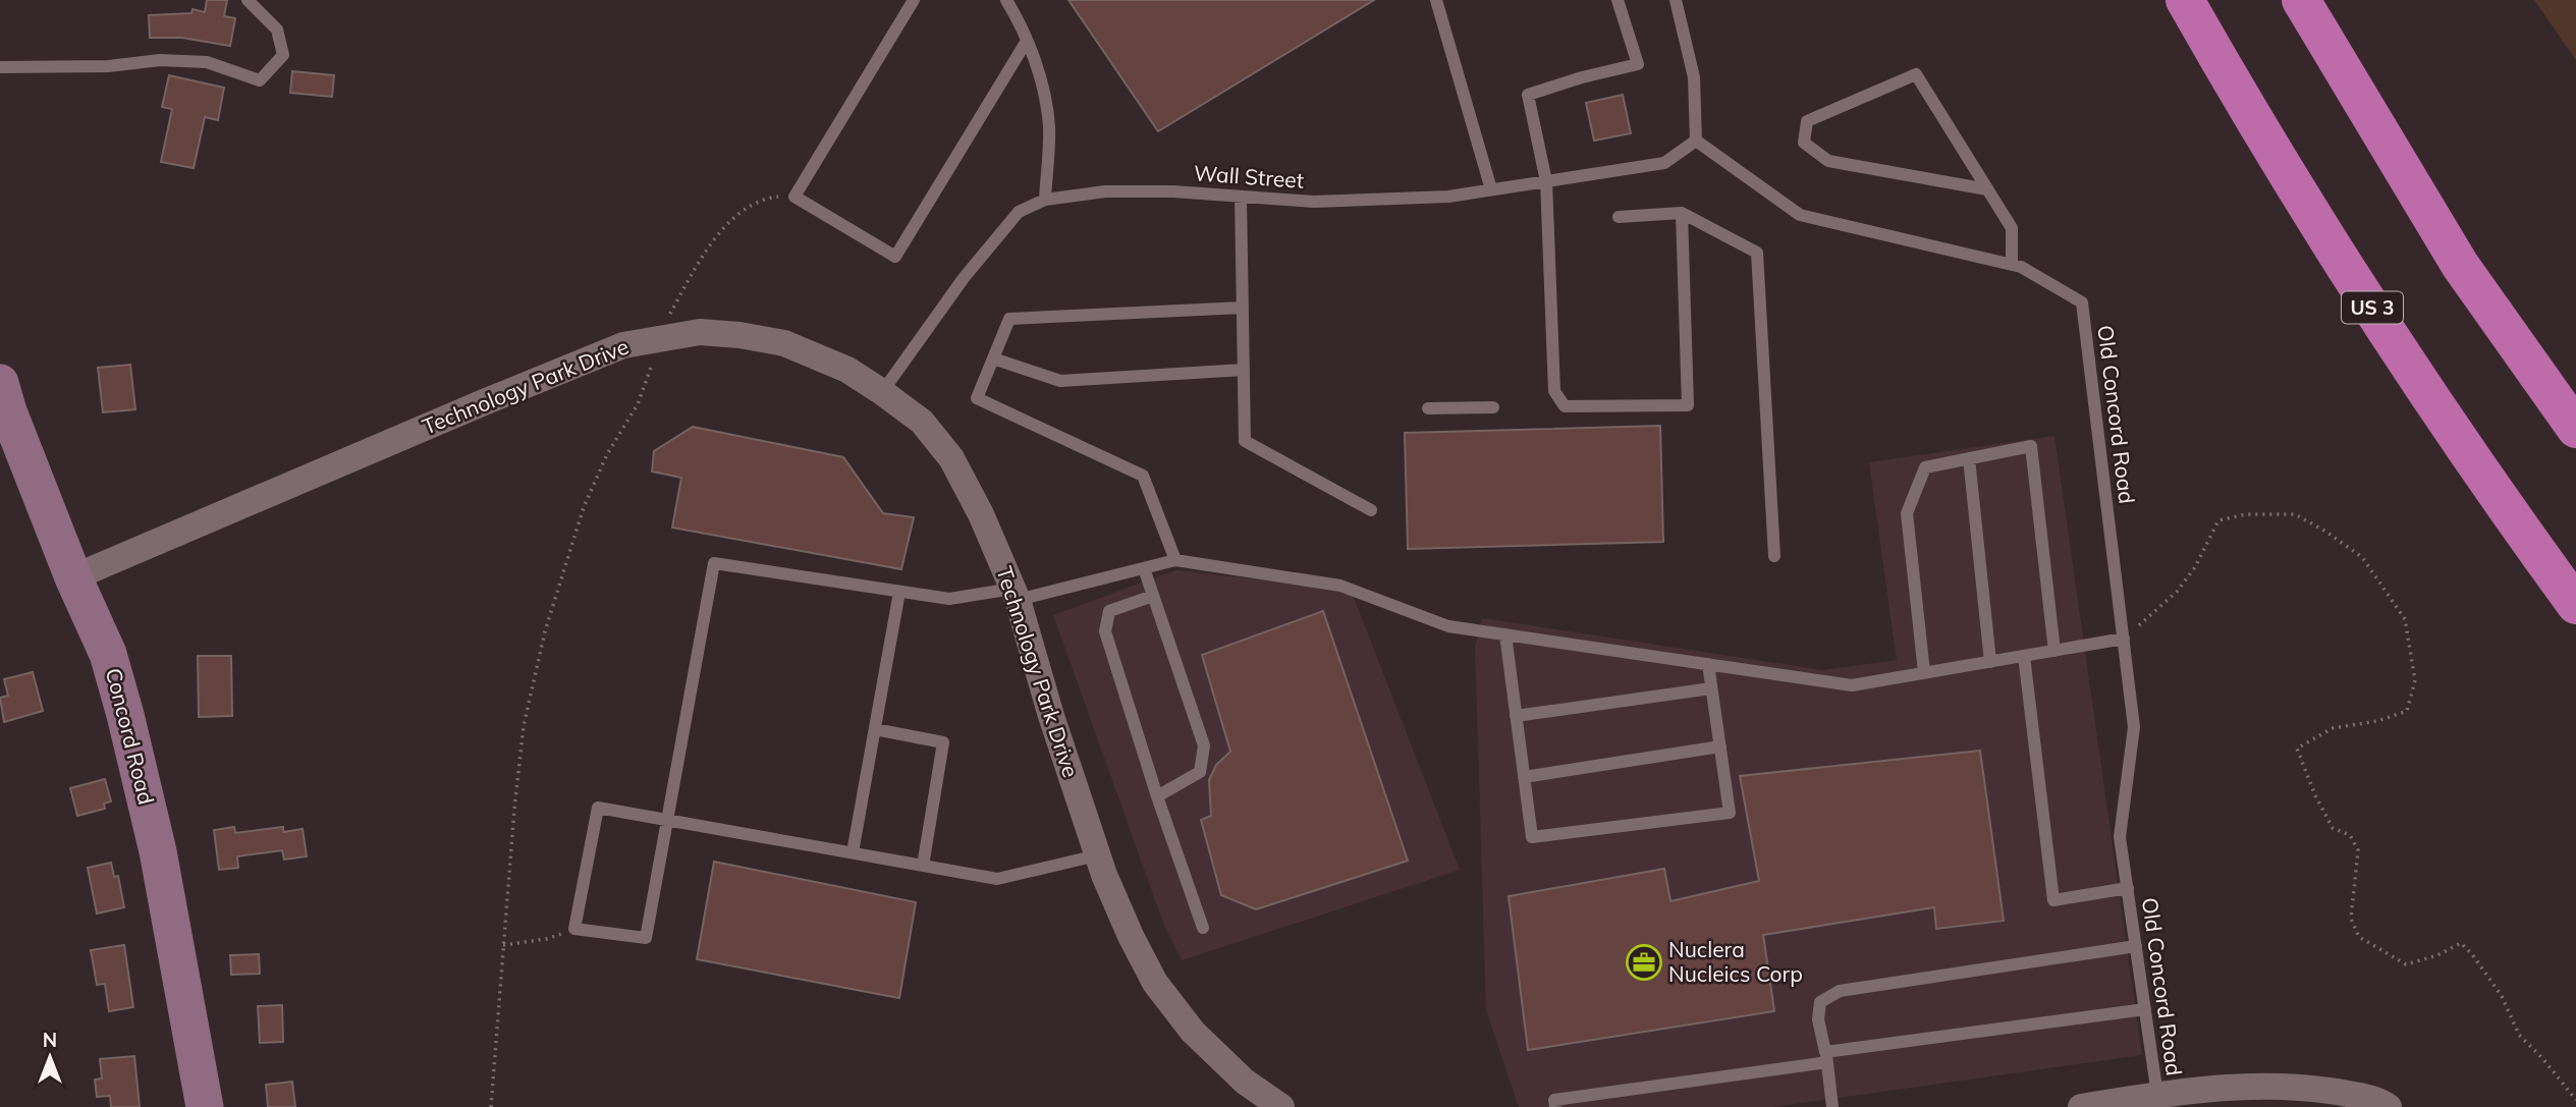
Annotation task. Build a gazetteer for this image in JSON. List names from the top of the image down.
{
  "streets": {
    "highway": ["US 3"],
    "main road": ["Concord Road"],
    "street": ["Technology Park Drive"],
    "lane": ["Wall Street", "Old Concord Road"]
  },
  "crossings": [
    ["Wall Street", "Technology Park Drive"],
    ["Wall Street", "Old Concord Road"],
    ["Technology Park Drive", "Concord Road"]
  ],
  "places": {
    "office": ["Nuclera Nucleics Corp"]
  },
  "north": "top"
}
